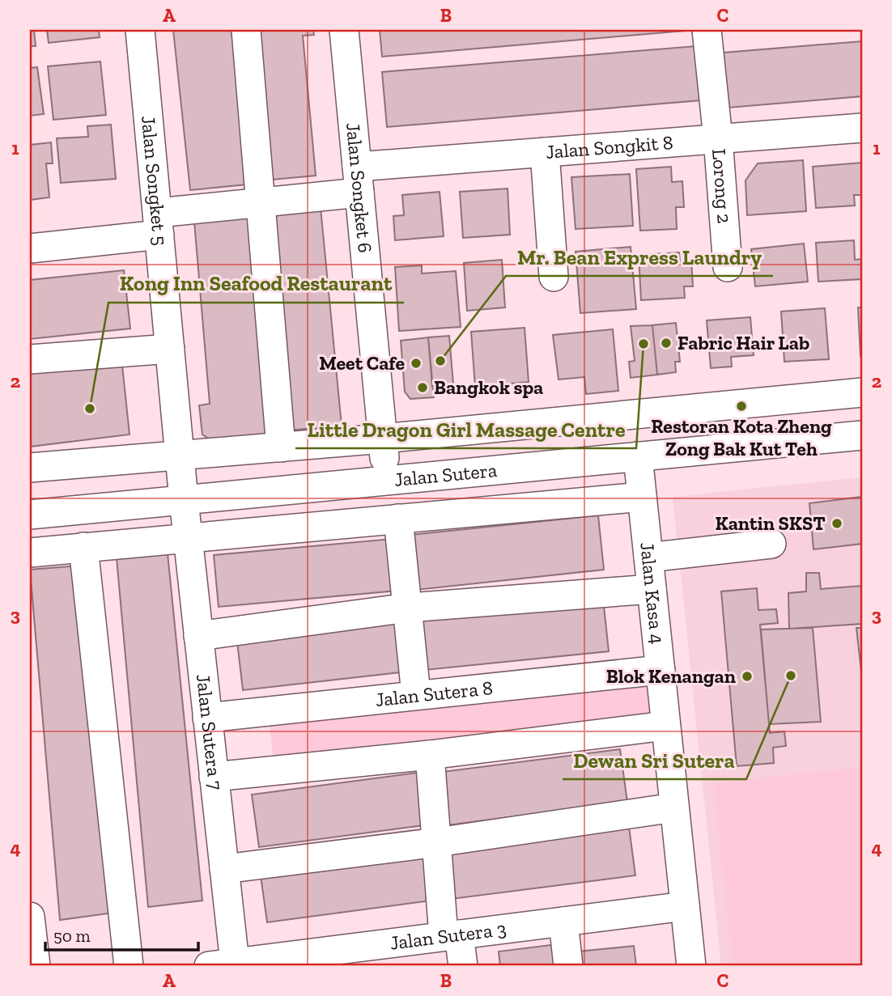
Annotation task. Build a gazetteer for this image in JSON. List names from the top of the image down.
{
  "streets": {
    "street": [
      "Jalan Songkit 8",
      "Jalan Songket 5",
      "Lorong 2",
      "Jalan Songket 6",
      "Jalan Sutera",
      "Jalan Kasa 4",
      "Jalan Sutera 8",
      "Jalan Sutera 7",
      "Jalan Sutera 3"
    ]
  },
  "crossings": [
    ["Jalan Songkit 8", "Jalan Songket 5"],
    ["Jalan Songkit 8", "Lorong 2"],
    ["Jalan Songkit 8", "Jalan Songket 6"],
    ["Jalan Songket 5", "Jalan Sutera"],
    ["Jalan Songket 5", "Jalan Sutera 7"],
    ["Jalan Songket 6", "Jalan Sutera"],
    ["Jalan Sutera", "Jalan Kasa 4"],
    ["Jalan Sutera", "Jalan Sutera 7"],
    ["Jalan Kasa 4", "Jalan Sutera 8"],
    ["Jalan Kasa 4", "Jalan Sutera 3"],
    ["Jalan Sutera 8", "Jalan Sutera 7"],
    ["Jalan Sutera 7", "Jalan Sutera 3"]
  ],
  "places": [
    "Fabric Hair Lab",
    "Little Dragon Girl Massage Centre",
    "Mr. Bean Express Laundry",
    "Meet Cafe",
    "Bangkok spa",
    "Restoran Kota Zheng Zong Bak Kut Teh",
    "Kong Inn Seafood Restaurant",
    "Kantin SKST",
    "Dewan Sri Sutera",
    "Blok Kenangan"
  ],
  "scale_bar": "50 m",
  "grid": {
    "columns": ["A", "B", "C"],
    "rows": [
      "1",
      "2",
      "3",
      "4"
    ]
  }
}
